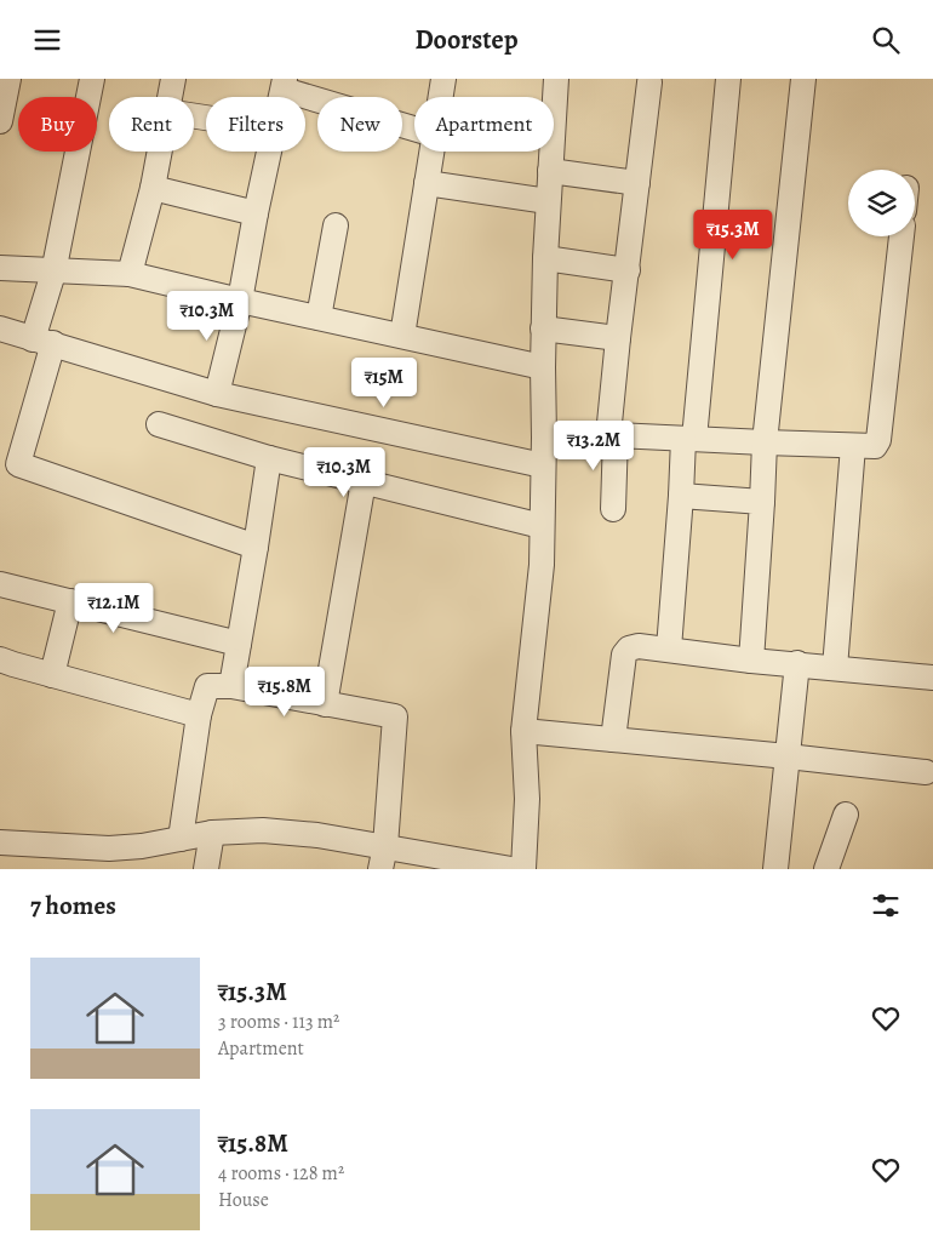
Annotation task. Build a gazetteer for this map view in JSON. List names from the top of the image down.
{
  "page": {
    "header": "Doorstep",
    "chip": [
      "Buy",
      "Rent",
      "Filters",
      "New",
      "Apartment"
    ],
    "price": [
      "₹15.3M",
      "₹10.3M",
      "₹15M",
      "₹13.2M",
      "₹10.3M",
      "₹12.1M",
      "₹15.8M"
    ],
    "heading": "7 homes",
    "list": [
      {
        "name": "₹15.3M",
        "note": "3 rooms · 113 m² · Apartment"
      },
      {
        "name": "₹15.8M",
        "note": "4 rooms · 128 m² · House"
      }
    ]
  }
}
